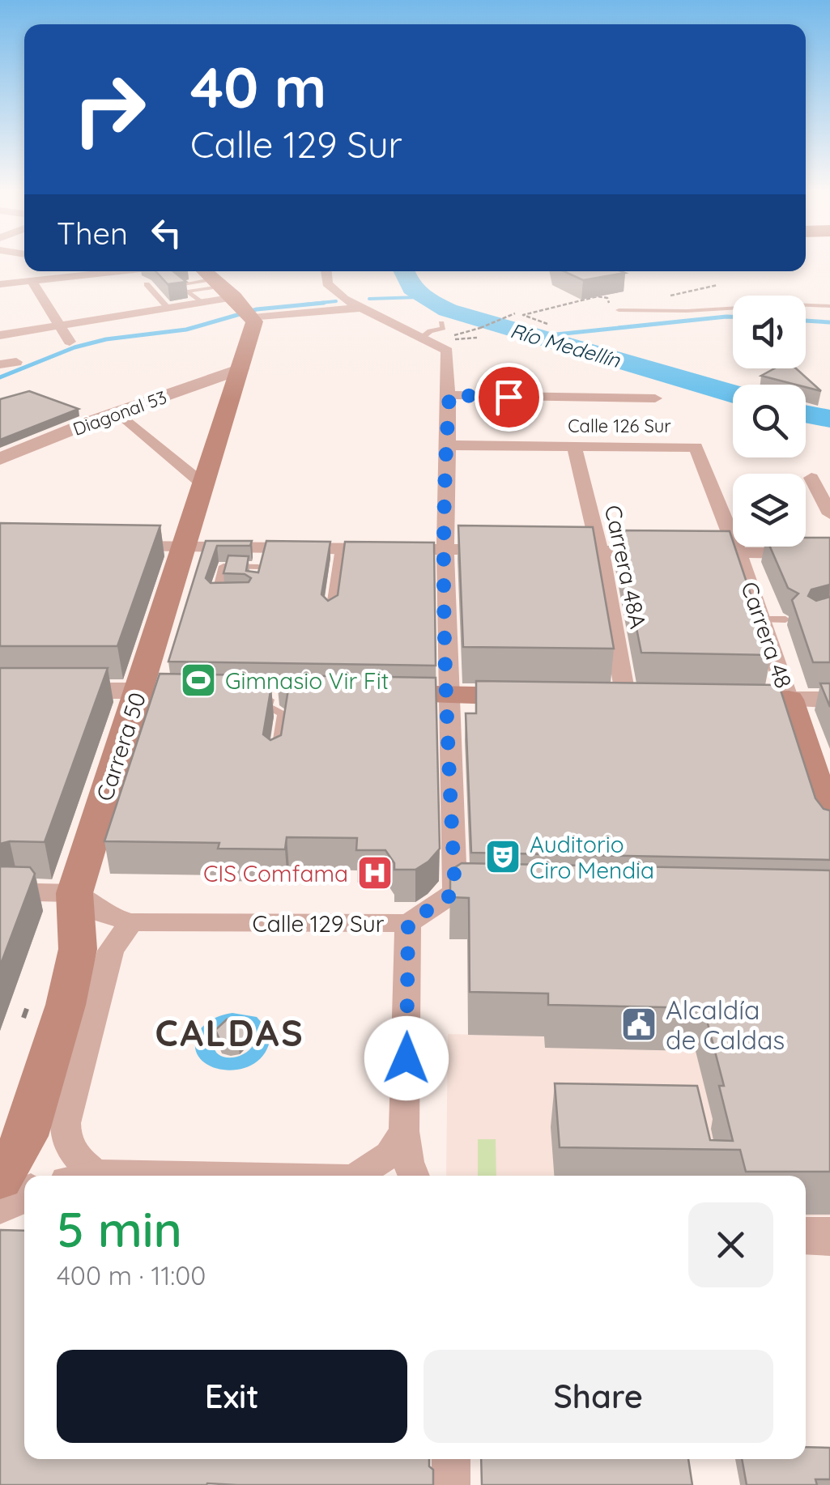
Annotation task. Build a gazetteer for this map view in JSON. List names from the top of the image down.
{
  "streets": {
    "main road": ["Carrera 48", "Carrera 50"],
    "street": [
      "Diagonal 53",
      "Calle 126 Sur",
      "Carrera 48A",
      "Calle 129 Sur"
    ]
  },
  "crossings": [
    ["Diagonal 53", "Carrera 50"],
    ["Calle 126 Sur", "Carrera 48A"],
    ["Calle 126 Sur", "Carrera 48"],
    ["Carrera 50", "Calle 129 Sur"]
  ],
  "districts": ["CALDAS"],
  "water": ["Río Medellín"],
  "places": {
    "sports": ["Gimnasio Vir Fit"],
    "theatre": ["Auditorio Ciro Mendia"],
    "hospital": ["CIS Comfama"],
    "public building": ["Alcaldía de Caldas"]
  },
  "page": {
    "turn": ["40 m", "Calle 129 Sur"],
    "then": "Then",
    "heading": ["5 min", "400 m · 11:00"],
    "buttons": ["Exit", "Share"]
  }
}
